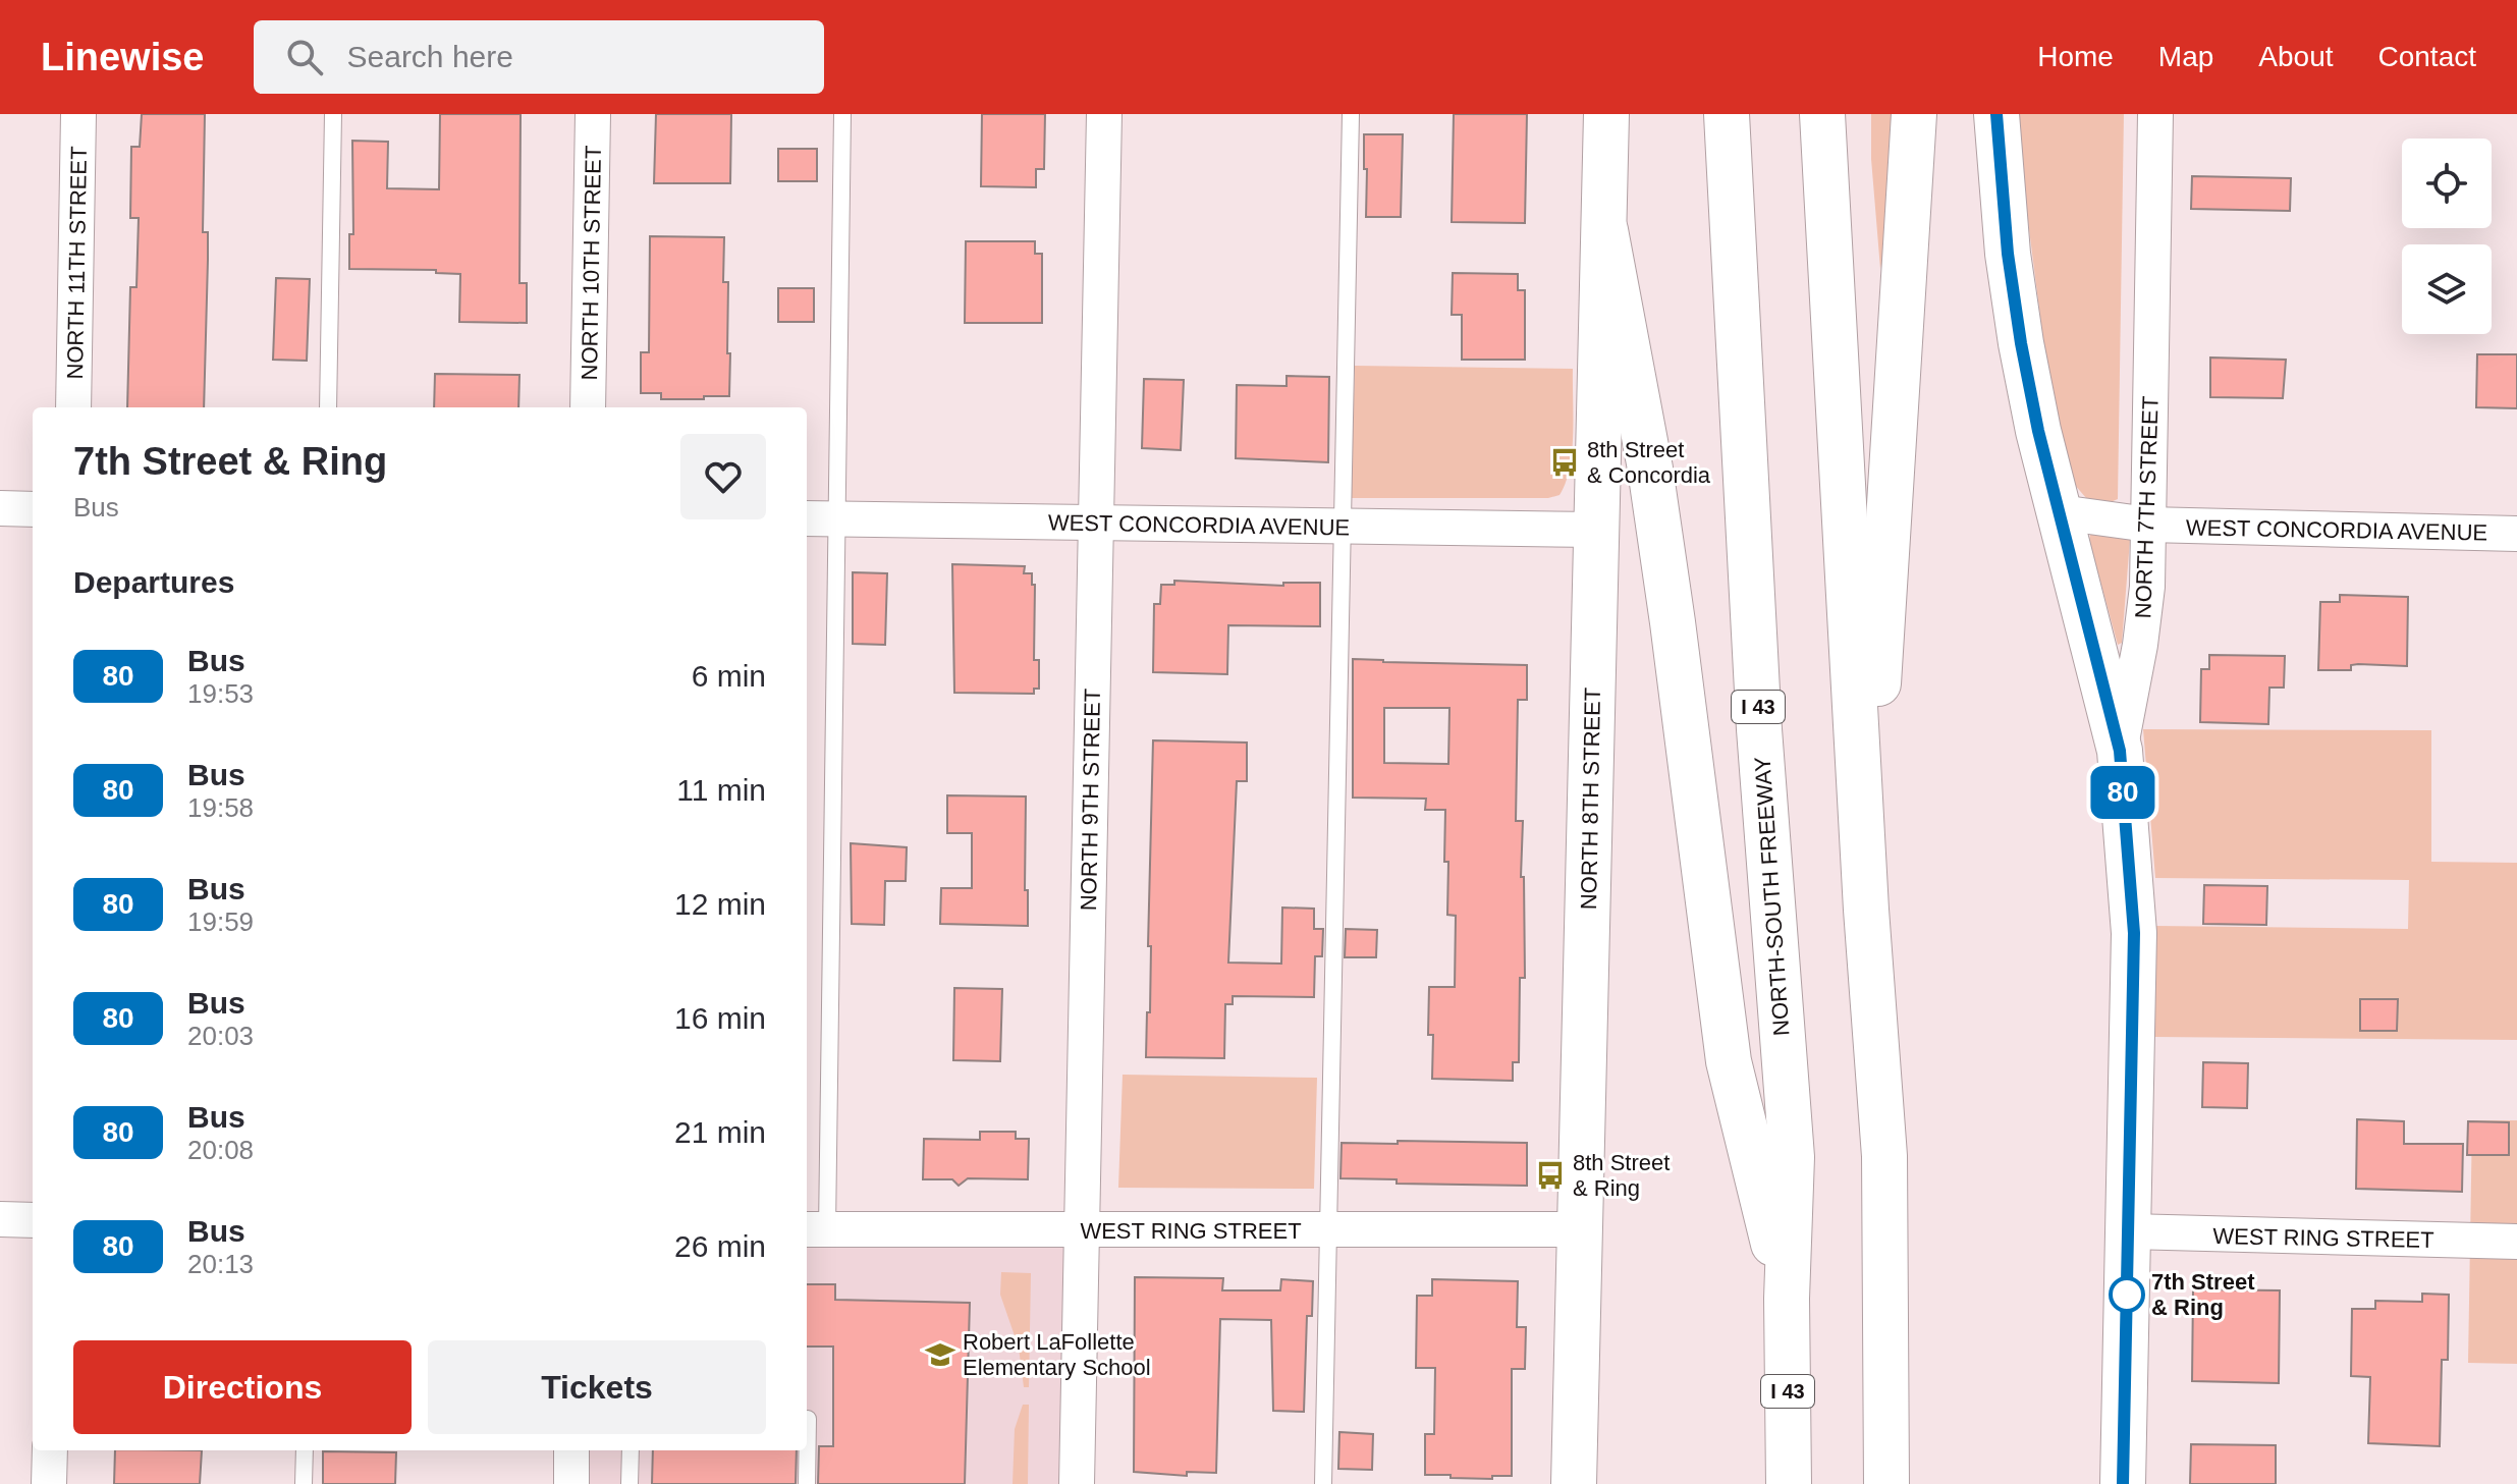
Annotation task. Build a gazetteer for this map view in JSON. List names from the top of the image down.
{
  "streets": {
    "main road": [
      "NORTH 7TH STREET",
      "I 43",
      "NORTH 8TH STREET",
      "NORTH-SOUTH FREEWAY"
    ],
    "street": [
      "NORTH 11TH STREET",
      "NORTH 10TH STREET",
      "WEST CONCORDIA AVENUE",
      "NORTH 9TH STREET",
      "WEST RING STREET"
    ]
  },
  "crossings": [
    ["NORTH 7TH STREET", "WEST CONCORDIA AVENUE"],
    ["NORTH 7TH STREET", "WEST RING STREET"],
    ["WEST CONCORDIA AVENUE", "NORTH 8TH STREET"],
    ["WEST CONCORDIA AVENUE", "NORTH 9TH STREET"],
    ["NORTH 8TH STREET", "WEST RING STREET"],
    ["NORTH 9TH STREET", "WEST RING STREET"]
  ],
  "places": {
    "bus stop": ["8th Street & Concordia", "8th Street & Ring"],
    "other": ["7th Street & Ring"],
    "school or university": ["Robert LaFollette Elementary School"]
  },
  "lines": ["bus line 80"],
  "page": {
    "header": "Linewise",
    "search": "Search here",
    "nav": [
      "Home",
      "Map",
      "About",
      "Contact"
    ],
    "on_map": "80",
    "heading": [
      ["7th Street & Ring", "Bus"],
      "Departures"
    ],
    "list": [
      {
        "mark": "80",
        "name": "Bus",
        "note": "19:53",
        "value": "6 min"
      },
      {
        "mark": "80",
        "name": "Bus",
        "note": "19:58",
        "value": "11 min"
      },
      {
        "mark": "80",
        "name": "Bus",
        "note": "19:59",
        "value": "12 min"
      },
      {
        "mark": "80",
        "name": "Bus",
        "note": "20:03",
        "value": "16 min"
      },
      {
        "mark": "80",
        "name": "Bus",
        "note": "20:08",
        "value": "21 min"
      },
      {
        "mark": "80",
        "name": "Bus",
        "note": "20:13",
        "value": "26 min"
      }
    ],
    "buttons": ["Directions", "Tickets"]
  }
}
